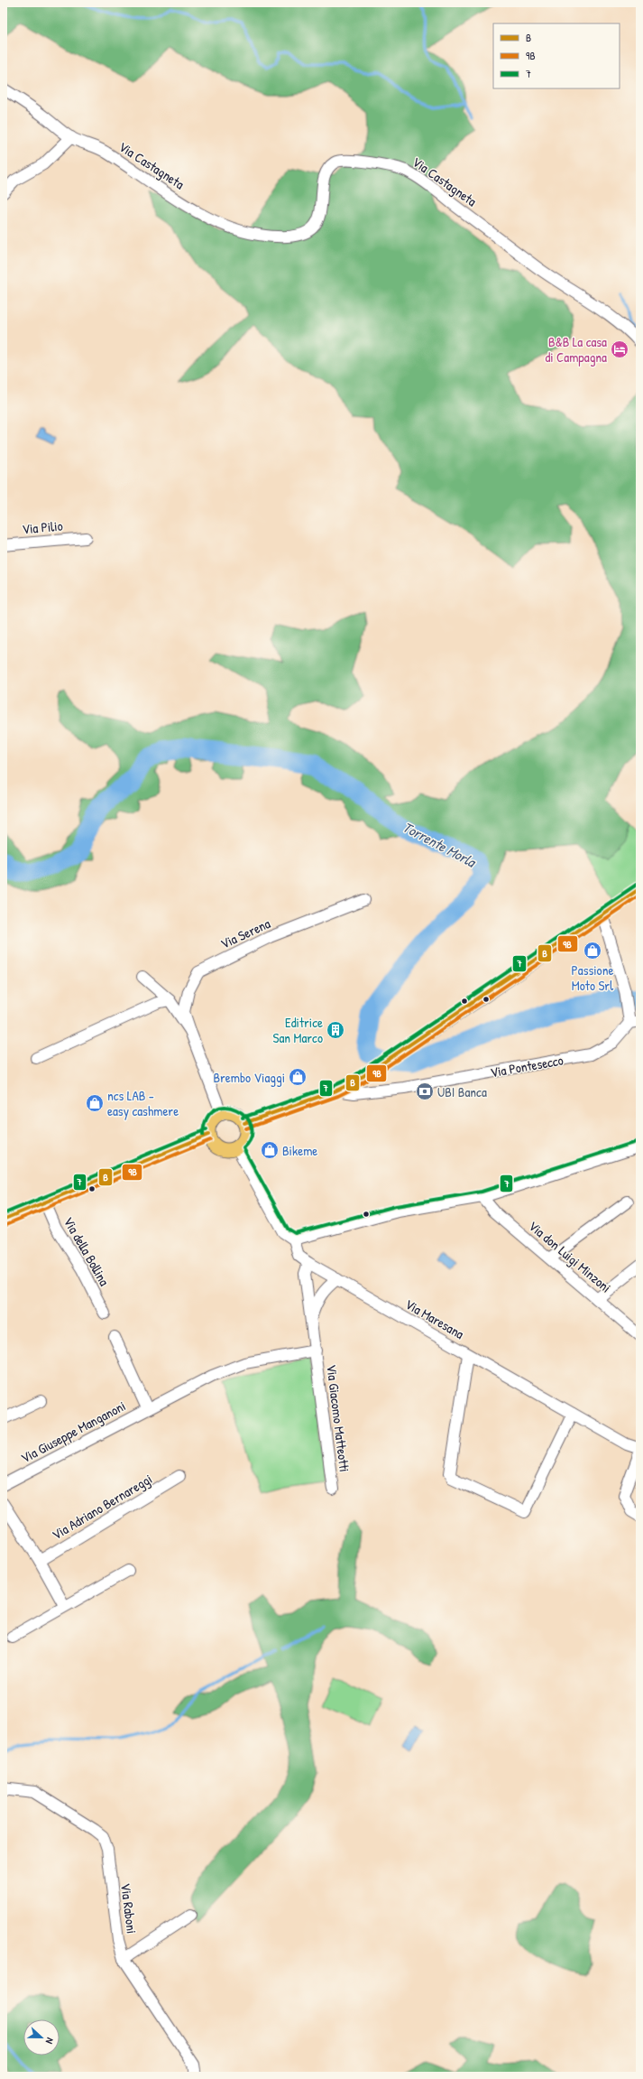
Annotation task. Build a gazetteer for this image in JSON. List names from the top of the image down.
{
  "streets": {
    "street": [
      "Via Castagneta",
      "Via Pilio",
      "Via Serena",
      "Via Pontesecco",
      "Via della Bollina",
      "Via don Luigi Minzoni",
      "Via Maresana",
      "Via Giacomo Matteotti",
      "Via Giuseppe Manganoni",
      "Via Adriano Bernareggi",
      "Via Raboni"
    ]
  },
  "crossings": [
    ["Via Maresana", "Via Giacomo Matteotti"],
    ["Via Giacomo Matteotti", "Via Giuseppe Manganoni"]
  ],
  "water": ["Torrente Morla"],
  "places": {
    "hotel": ["B&B La casa di Campagna"],
    "shop": [
      "Passione Moto Srl",
      "Brembo Viaggi",
      "ncs LAB - easy cashmere",
      "Bikeme"
    ],
    "building": ["Editrice San Marco"],
    "bank": ["UBI Banca"]
  },
  "lines": ["transit line 7", "transit line B", "transit line 9B"],
  "legend": ["B", "9B", "7"],
  "north": "right"
}
